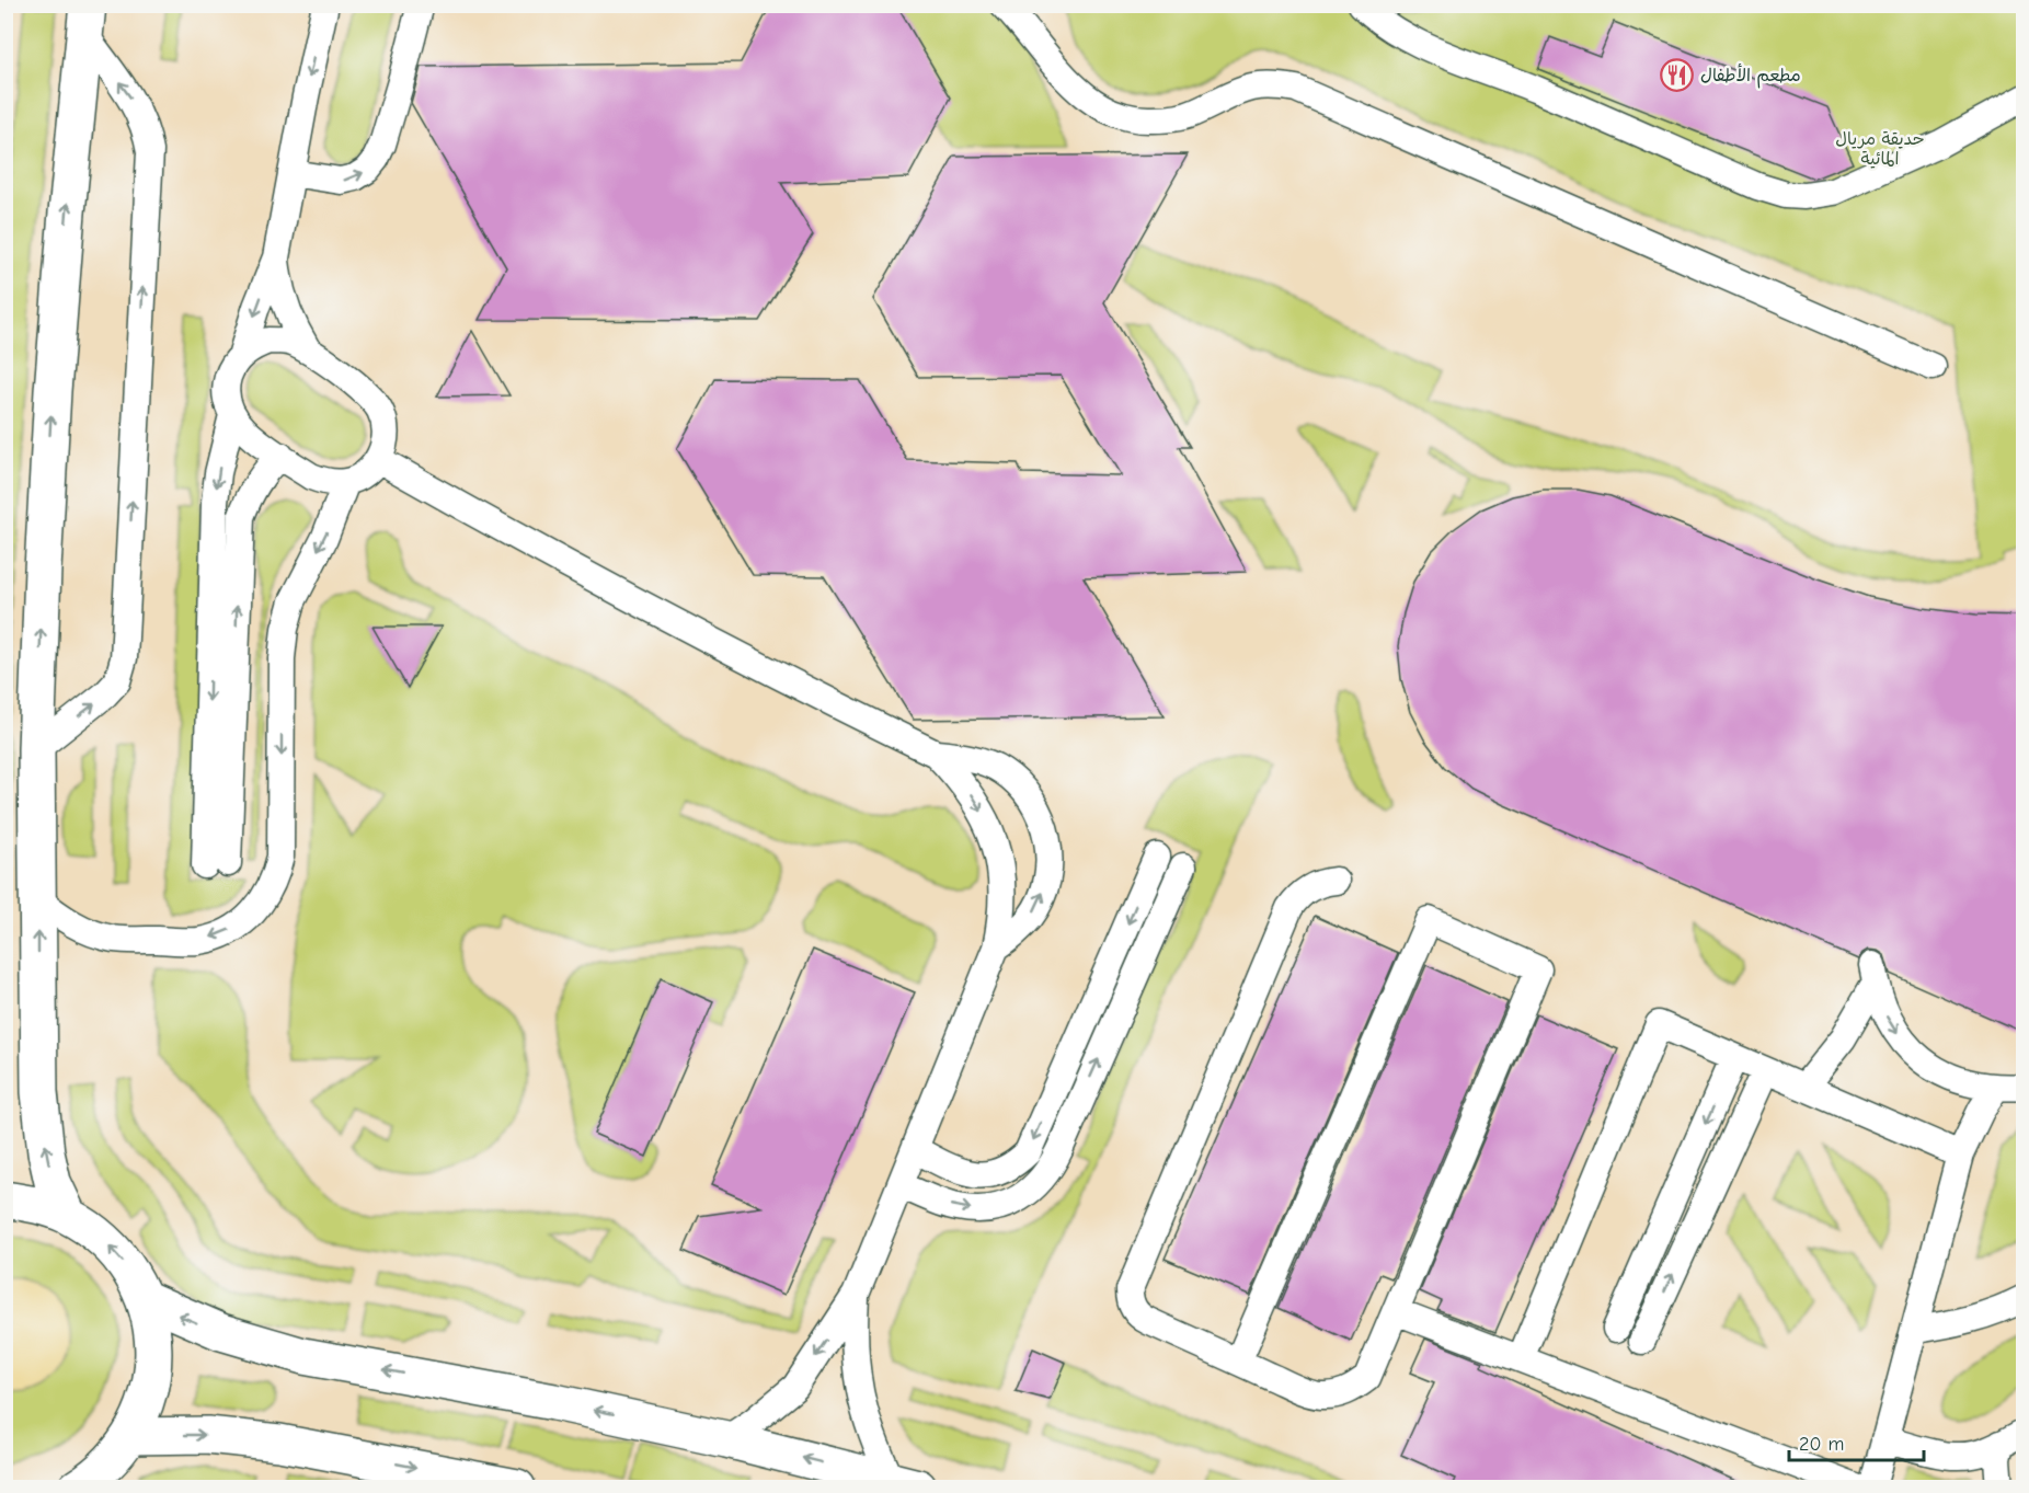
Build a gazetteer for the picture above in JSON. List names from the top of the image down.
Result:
{
  "parks": ["حديقة مريال المائية"],
  "places": {
    "restaurant": ["مطعم الأطفال"]
  },
  "scale_bar": "20 m"
}
